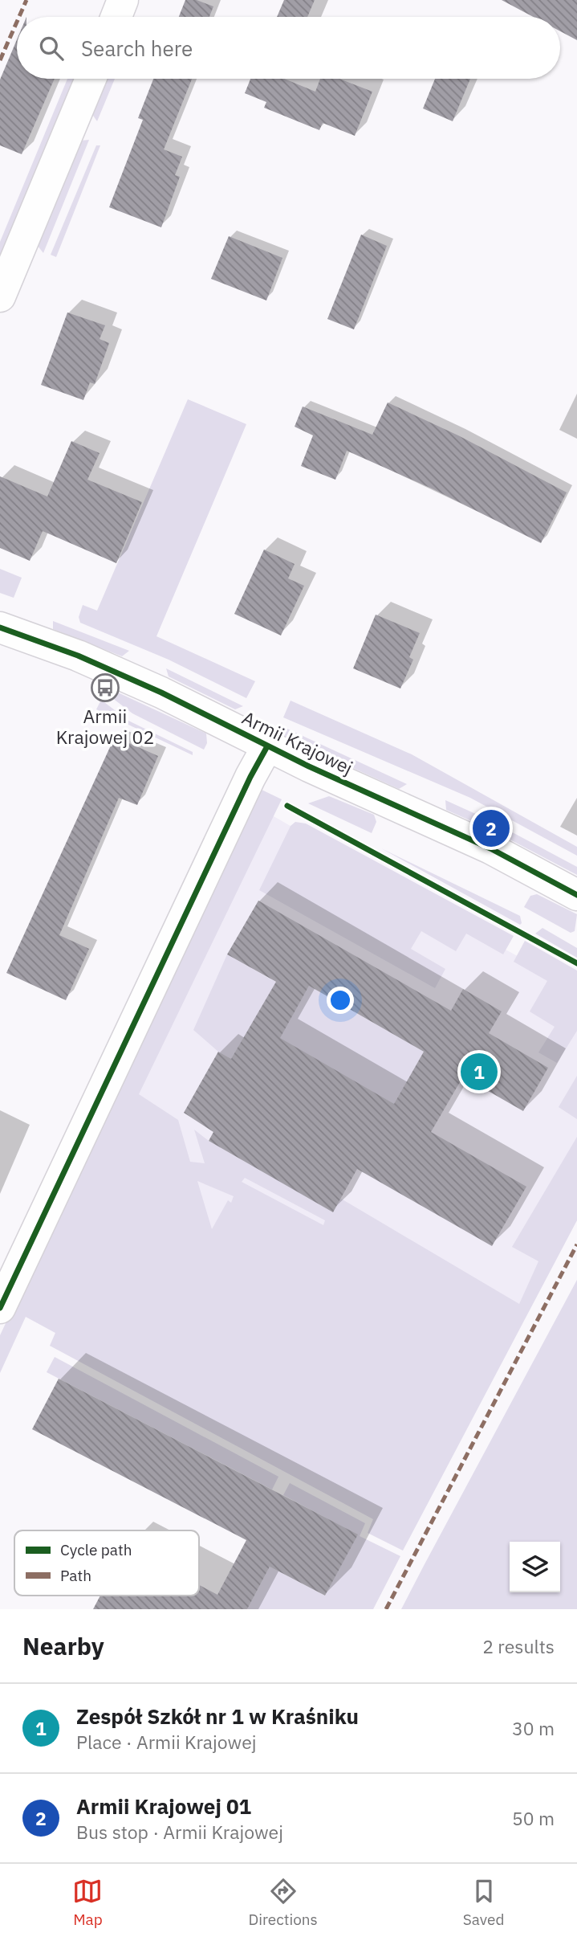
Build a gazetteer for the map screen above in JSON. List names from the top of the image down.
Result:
{
  "streets": {
    "street": ["Armii Krajowej"]
  },
  "places": {
    "bus stop": ["Armii Krajowej 02"]
  },
  "legend": ["Cycle path", "Path"],
  "page": {
    "search": "Search here",
    "pins": ["2", "1"],
    "heading": ["Nearby", "2 results"],
    "list": [
      {
        "mark": "1",
        "name": "Zespół Szkół nr 1 w Kraśniku",
        "note": "Place · Armii Krajowej",
        "value": "30 m"
      },
      {
        "mark": "2",
        "name": "Armii Krajowej 01",
        "note": "Bus stop · Armii Krajowej",
        "value": "50 m"
      }
    ],
    "nav": ["Map", "Directions", "Saved"]
  }
}
